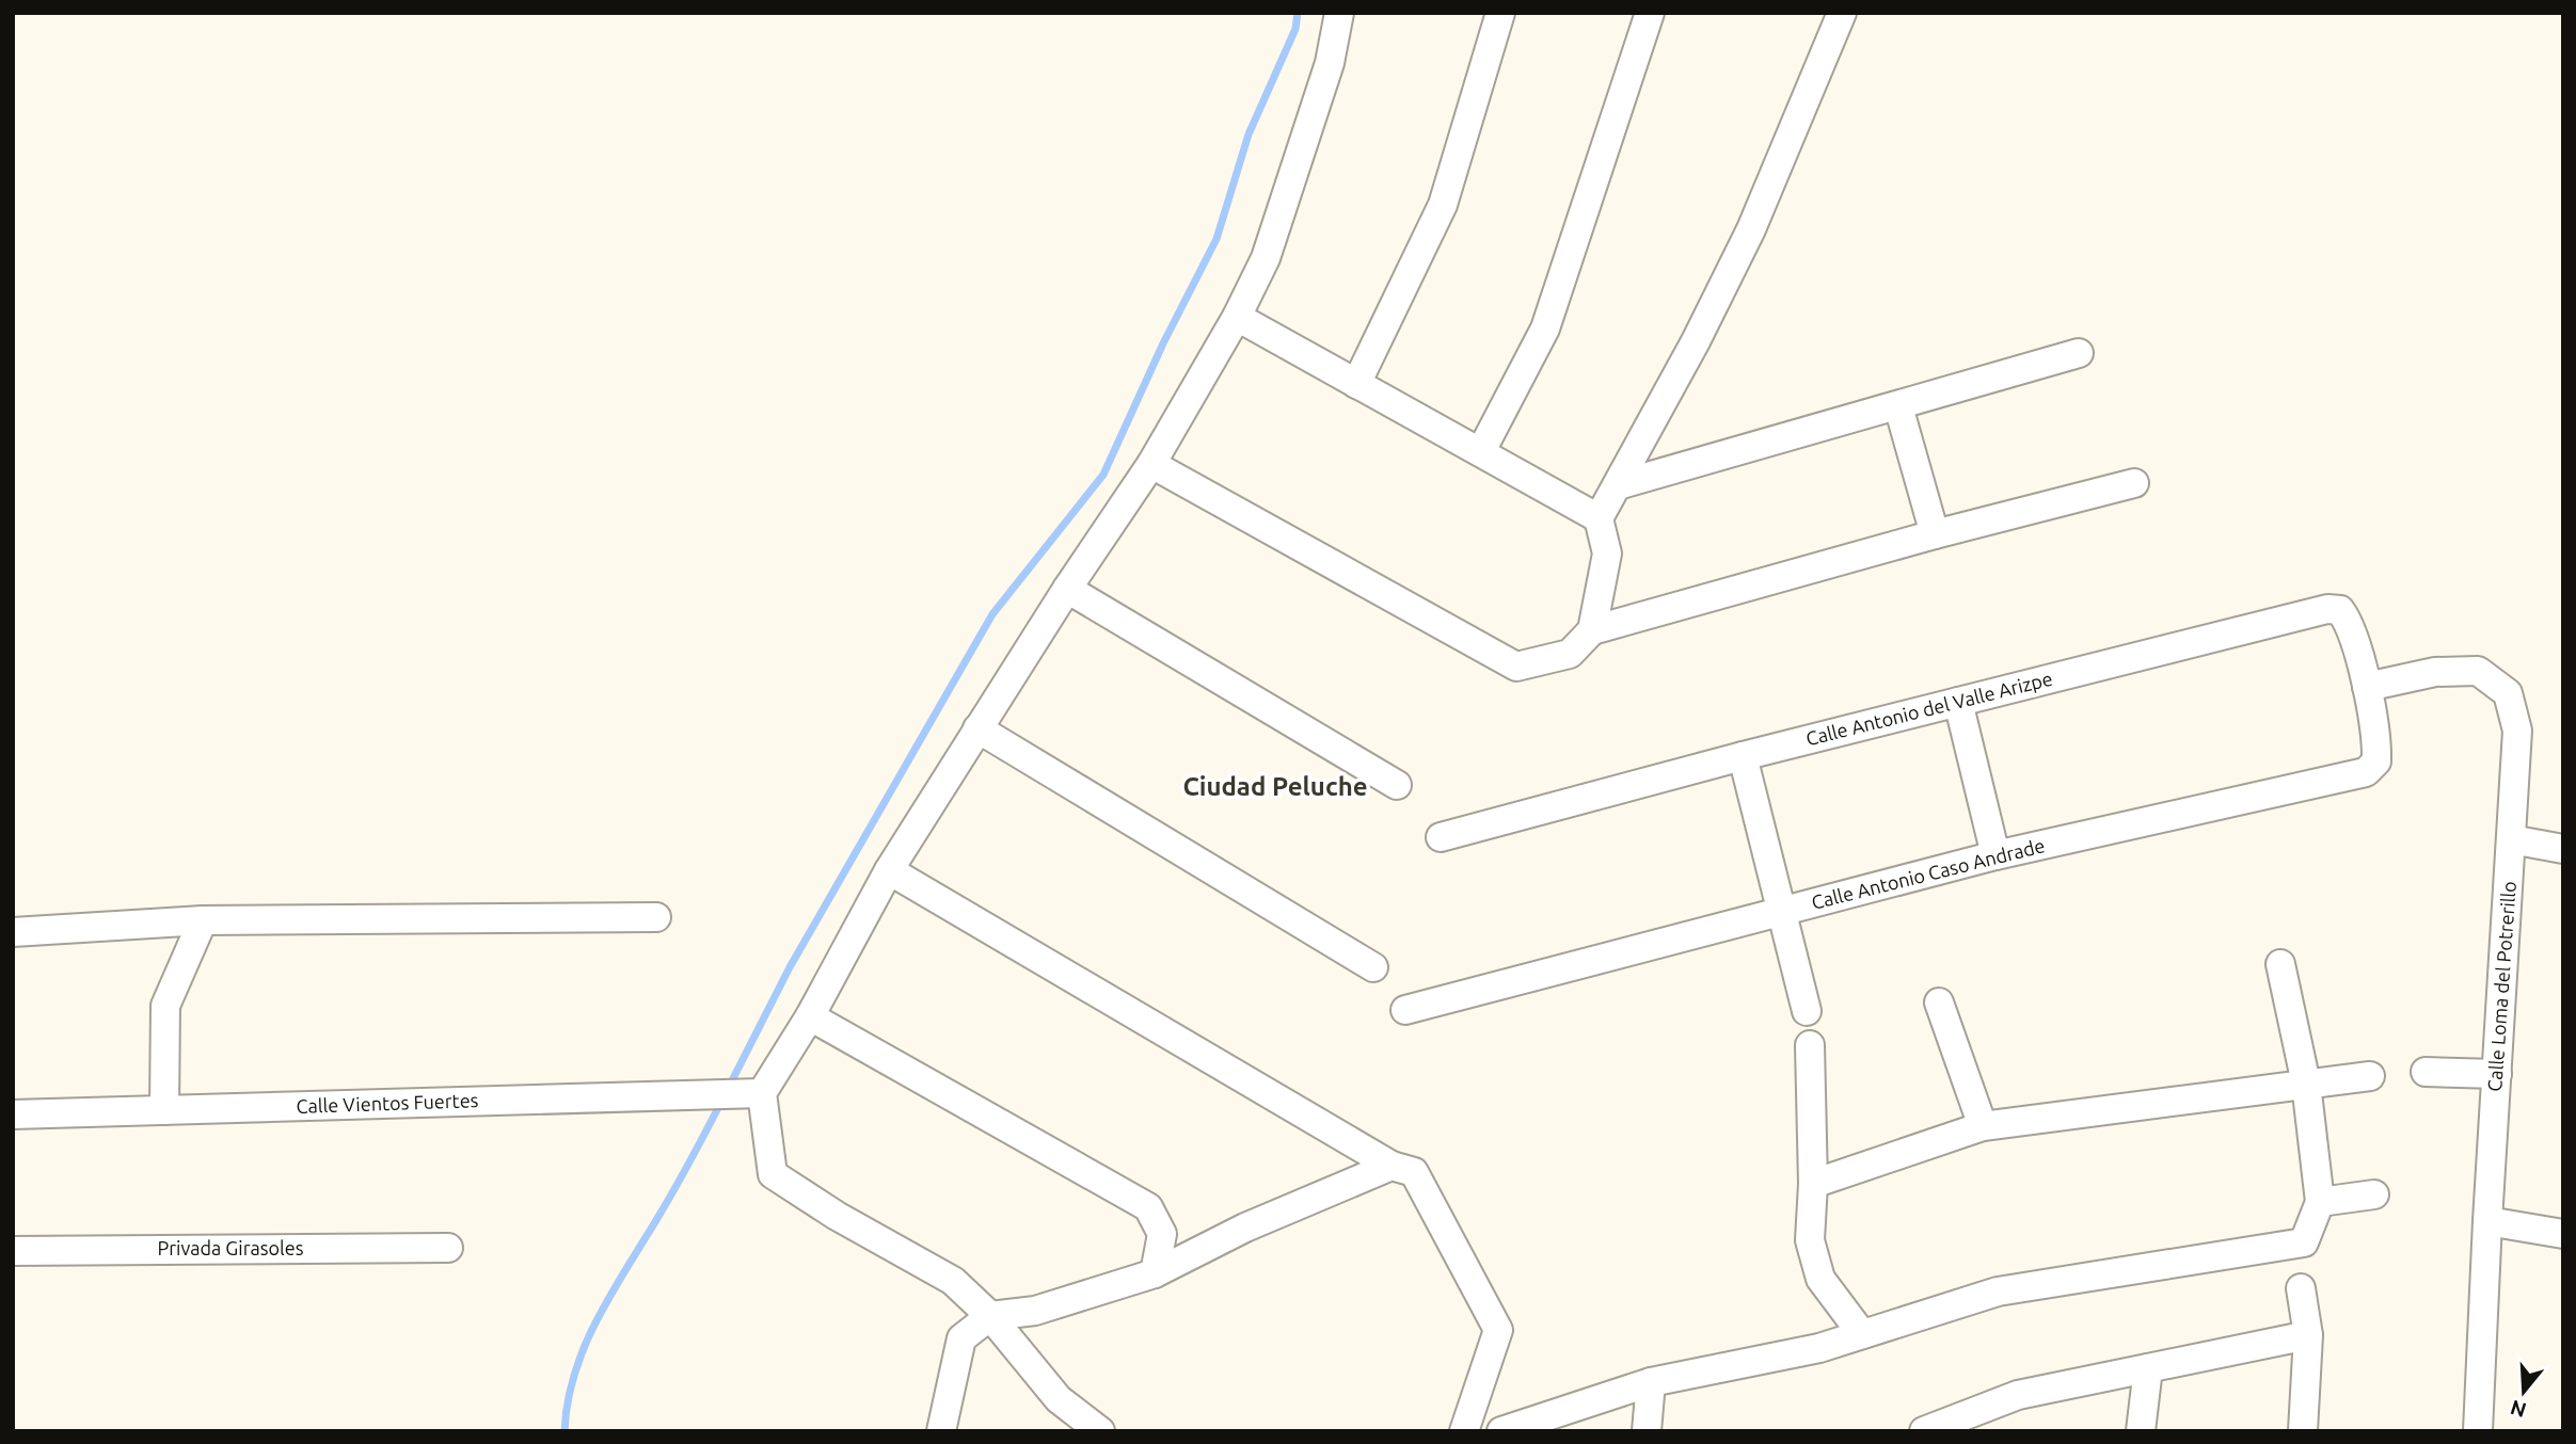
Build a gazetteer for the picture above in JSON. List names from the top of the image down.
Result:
{
  "streets": {
    "street": [
      "Calle Antonio del Valle Arizpe",
      "Calle Antonio Caso Andrade",
      "Calle Loma del Potrerillo",
      "Calle Vientos Fuertes",
      "Privada Girasoles"
    ]
  },
  "crossings": [
    ["Calle Antonio del Valle Arizpe", "Calle Antonio Caso Andrade"],
    ["Calle Antonio del Valle Arizpe", "Calle Loma del Potrerillo"],
    ["Calle Antonio Caso Andrade", "Calle Loma del Potrerillo"]
  ],
  "districts": ["Ciudad Peluche"],
  "north": "bottom"
}
